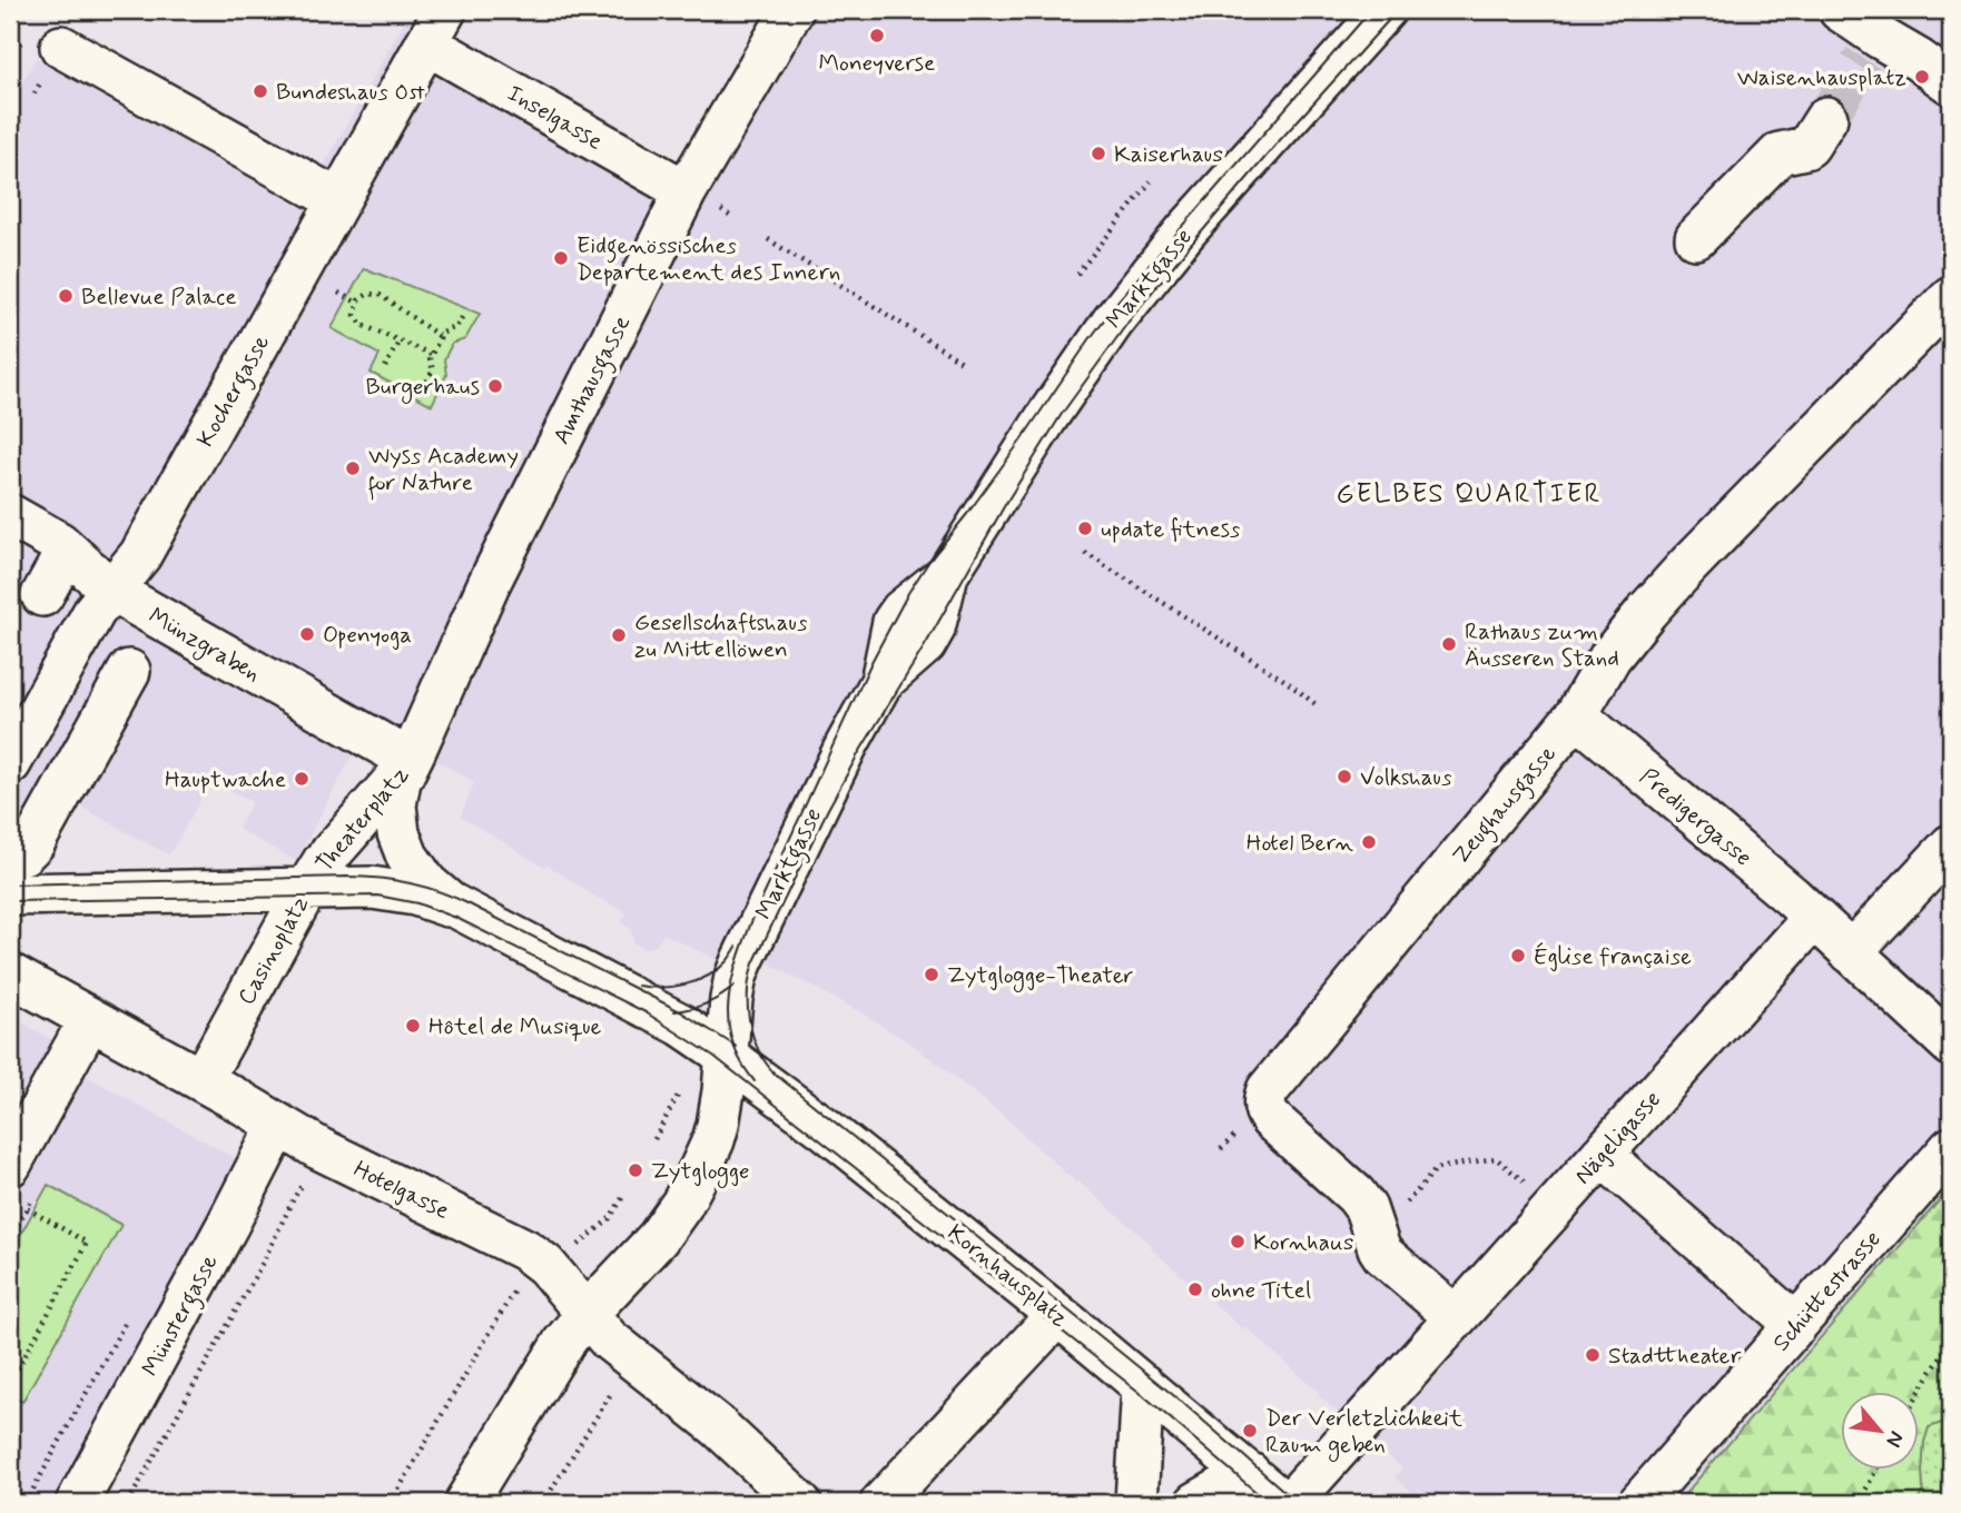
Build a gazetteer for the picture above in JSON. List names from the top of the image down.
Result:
{
  "streets": {
    "street": [
      "Inselgasse",
      "Marktgasse",
      "Amthausgasse",
      "Kochergasse",
      "Münzgraben",
      "Zeughausgasse",
      "Predigergasse",
      "Theaterplatz",
      "Casinoplatz",
      "Nägeligasse",
      "Hotelgasse",
      "Kornhausplatz",
      "Schüttestrasse",
      "Münstergasse"
    ]
  },
  "crossings": [
    ["Inselgasse", "Amthausgasse"],
    ["Inselgasse", "Kochergasse"],
    ["Marktgasse", "Theaterplatz"],
    ["Marktgasse", "Hotelgasse"],
    ["Marktgasse", "Kornhausplatz"],
    ["Amthausgasse", "Münzgraben"],
    ["Amthausgasse", "Theaterplatz"],
    ["Kochergasse", "Münzgraben"],
    ["Münzgraben", "Theaterplatz"],
    ["Zeughausgasse", "Predigergasse"],
    ["Zeughausgasse", "Nägeligasse"],
    ["Predigergasse", "Nägeligasse"],
    ["Theaterplatz", "Casinoplatz"],
    ["Theaterplatz", "Kornhausplatz"],
    ["Casinoplatz", "Hotelgasse"],
    ["Hotelgasse", "Münstergasse"]
  ],
  "districts": ["GELBES QUARTIER"],
  "places": [
    "Moneyverse",
    "Waisenhausplatz",
    "Bundeshaus Ost",
    "Kaiserhaus",
    "Eidgenössisches Departement des Innern",
    "Bellevue Palace",
    "Burgerhaus",
    "Wyss Academy for Nature",
    "update fitness",
    "Openyoga",
    "Gesellschaftshaus zu Mittellöwen",
    "Rathaus zum Äusseren Stand",
    "Volkshaus",
    "Hauptwache",
    "Hotel Bern",
    "Église française",
    "Zytglogge-Theater",
    "Hôtel de Musique",
    "Zytglogge",
    "Kornhaus",
    "ohne Titel",
    "Stadttheater",
    "Der Verletzlichkeit Raum geben"
  ],
  "north": "bottom right"
}
